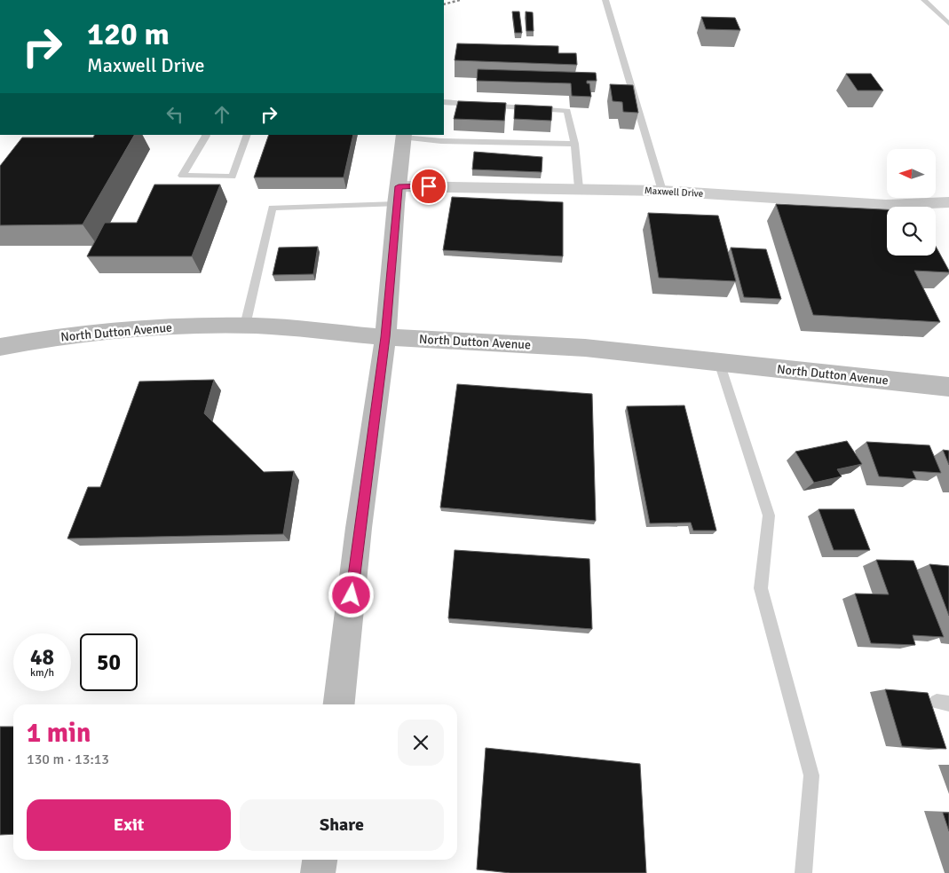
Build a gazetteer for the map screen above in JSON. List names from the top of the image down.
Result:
{
  "streets": {
    "main road": ["North Dutton Avenue"],
    "street": ["Maxwell Drive"]
  },
  "north": "left",
  "page": {
    "turn": ["120 m", "Maxwell Drive"],
    "speed": "48 km/h",
    "limit": "50",
    "heading": ["1 min", "130 m · 13:13"],
    "buttons": ["Exit", "Share"]
  }
}
